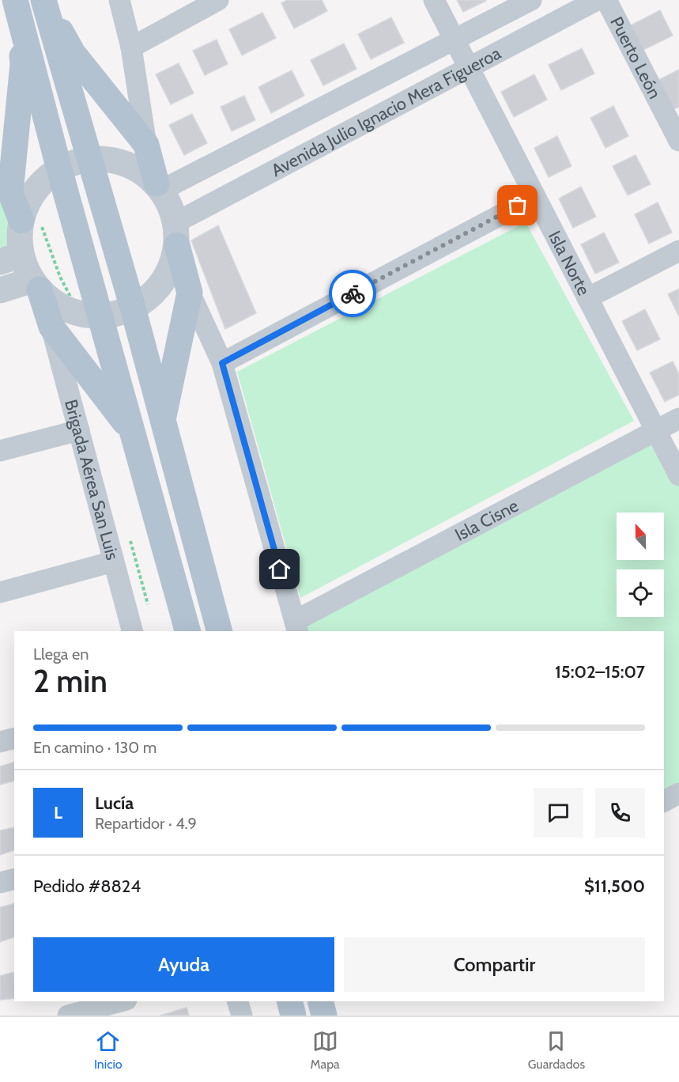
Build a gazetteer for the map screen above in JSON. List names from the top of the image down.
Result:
{
  "streets": {
    "street": [
      "Puerto León",
      "Avenida Julio Ignacio Mera Figueroa",
      "Isla Norte",
      "Brigada Aérea San Luis",
      "Isla Cisne"
    ]
  },
  "crossings": [
    ["Avenida Julio Ignacio Mera Figueroa", "Isla Norte"],
    ["Isla Norte", "Isla Cisne"]
  ],
  "north": "top",
  "page": {
    "heading": ["2 min", "Llega en", "15:02–15:07"],
    "panel": [
      "Lucía",
      "Repartidor · 4.9",
      "Pedido #8824",
      "$11,500"
    ],
    "bar": "En camino · 130 m",
    "round": "L",
    "buttons": ["Ayuda", "Compartir"],
    "tabs": ["Inicio", "Mapa", "Guardados"]
  }
}
